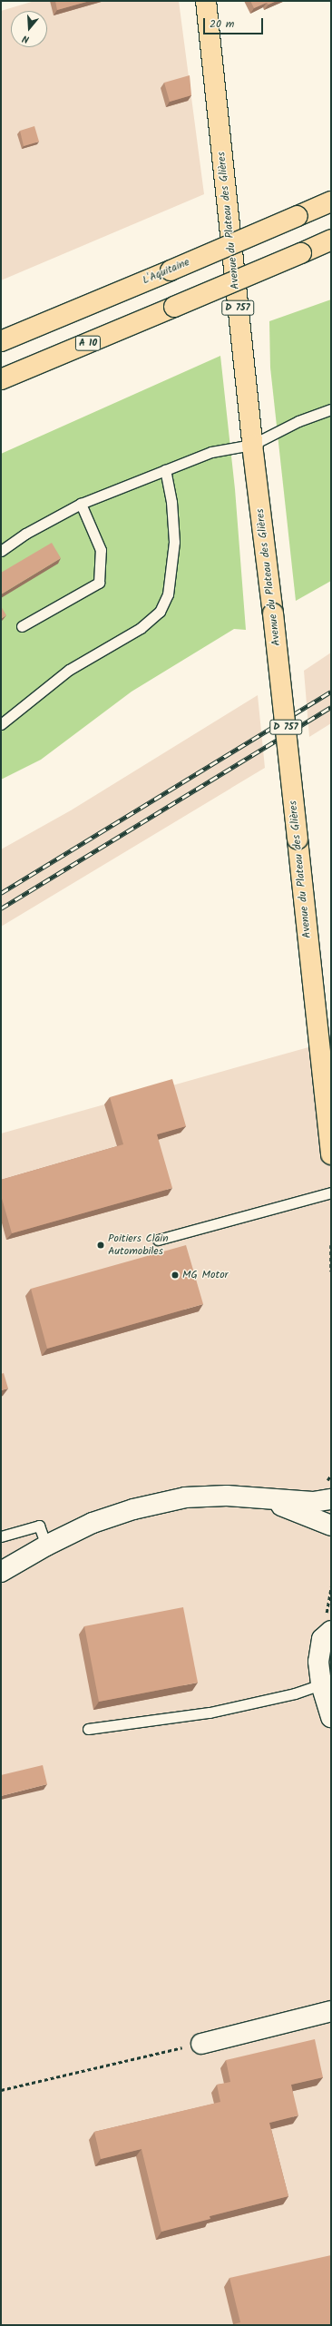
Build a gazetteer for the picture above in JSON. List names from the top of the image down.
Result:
{
  "streets": {
    "main road": [
      "Avenue du Plateau des Glières",
      "L'Aquitaine",
      "D 757",
      "A 10"
    ]
  },
  "places": ["Poitiers Clain Automobiles", "MG Motor"],
  "scale_bar": "20 m",
  "north": "bottom"
}
